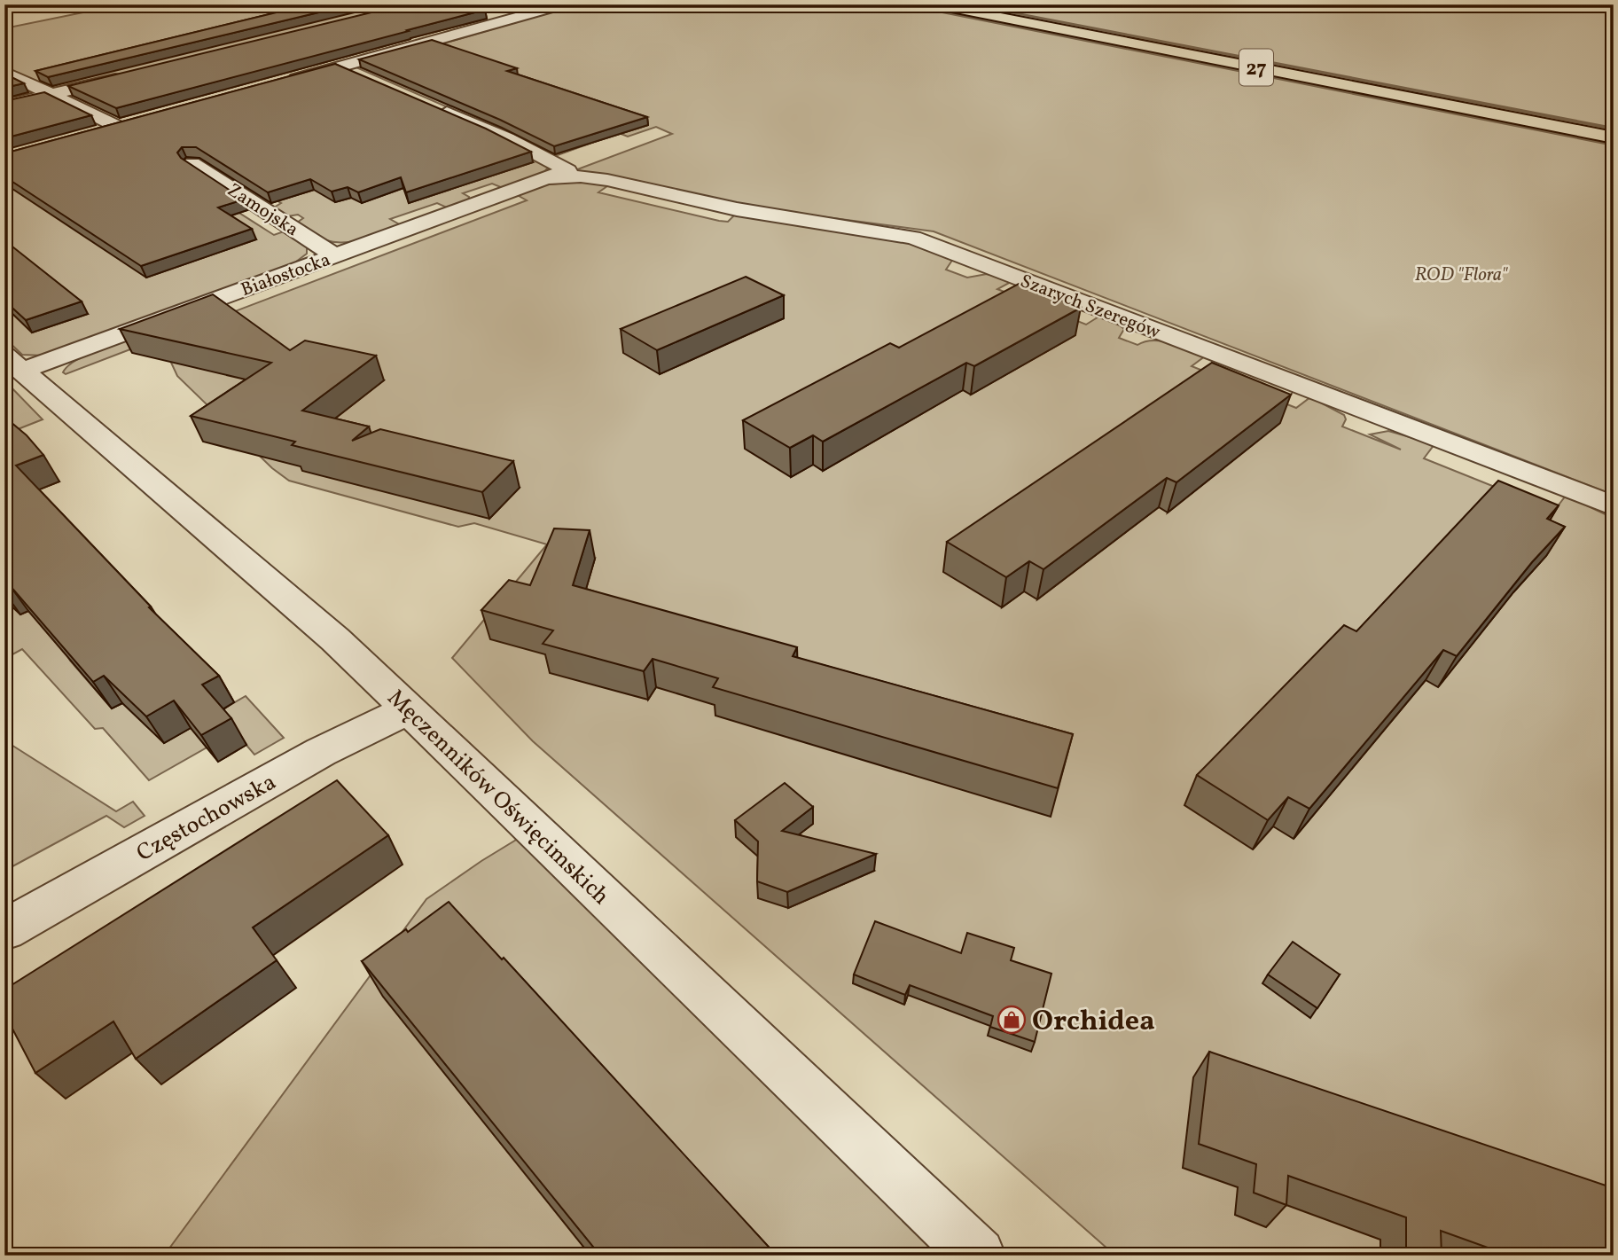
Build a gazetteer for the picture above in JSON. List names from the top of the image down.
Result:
{
  "streets": {
    "main road": ["27"],
    "street": [
      "Zamojska",
      "Białostocka",
      "Szarych Szeregów",
      "Męczenników Oświęcimskich",
      "Częstochowska"
    ]
  },
  "crossings": [
    ["Zamojska", "Białostocka"],
    ["Białostocka", "Szarych Szeregów"],
    ["Białostocka", "Męczenników Oświęcimskich"],
    ["Męczenników Oświęcimskich", "Częstochowska"]
  ],
  "parks": ["ROD \"Flora\""],
  "places": {
    "shop": ["Orchidea"]
  }
}
